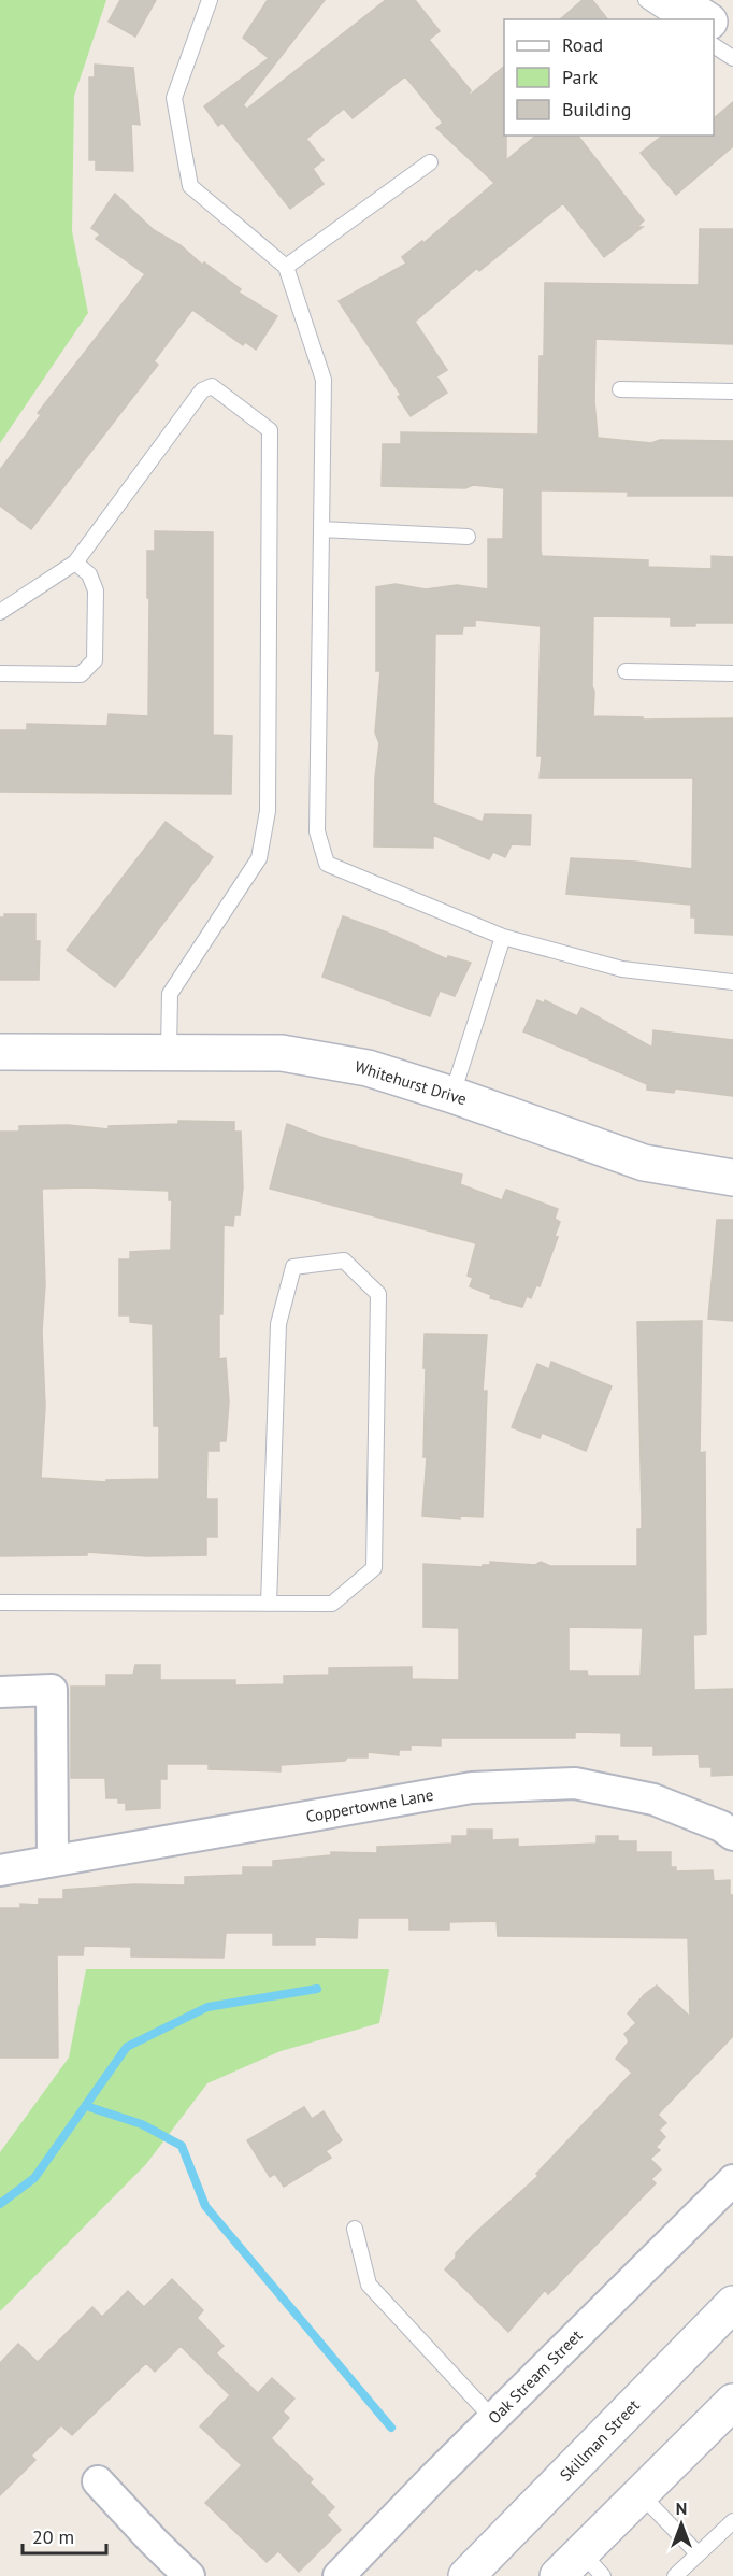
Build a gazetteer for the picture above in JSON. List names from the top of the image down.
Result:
{
  "streets": {
    "street": [
      "Whitehurst Drive",
      "Coppertowne Lane",
      "Oak Stream Street",
      "Skillman Street"
    ]
  },
  "legend": ["Road", "Park", "Building"],
  "scale_bar": "20 m",
  "north": "top"
}
